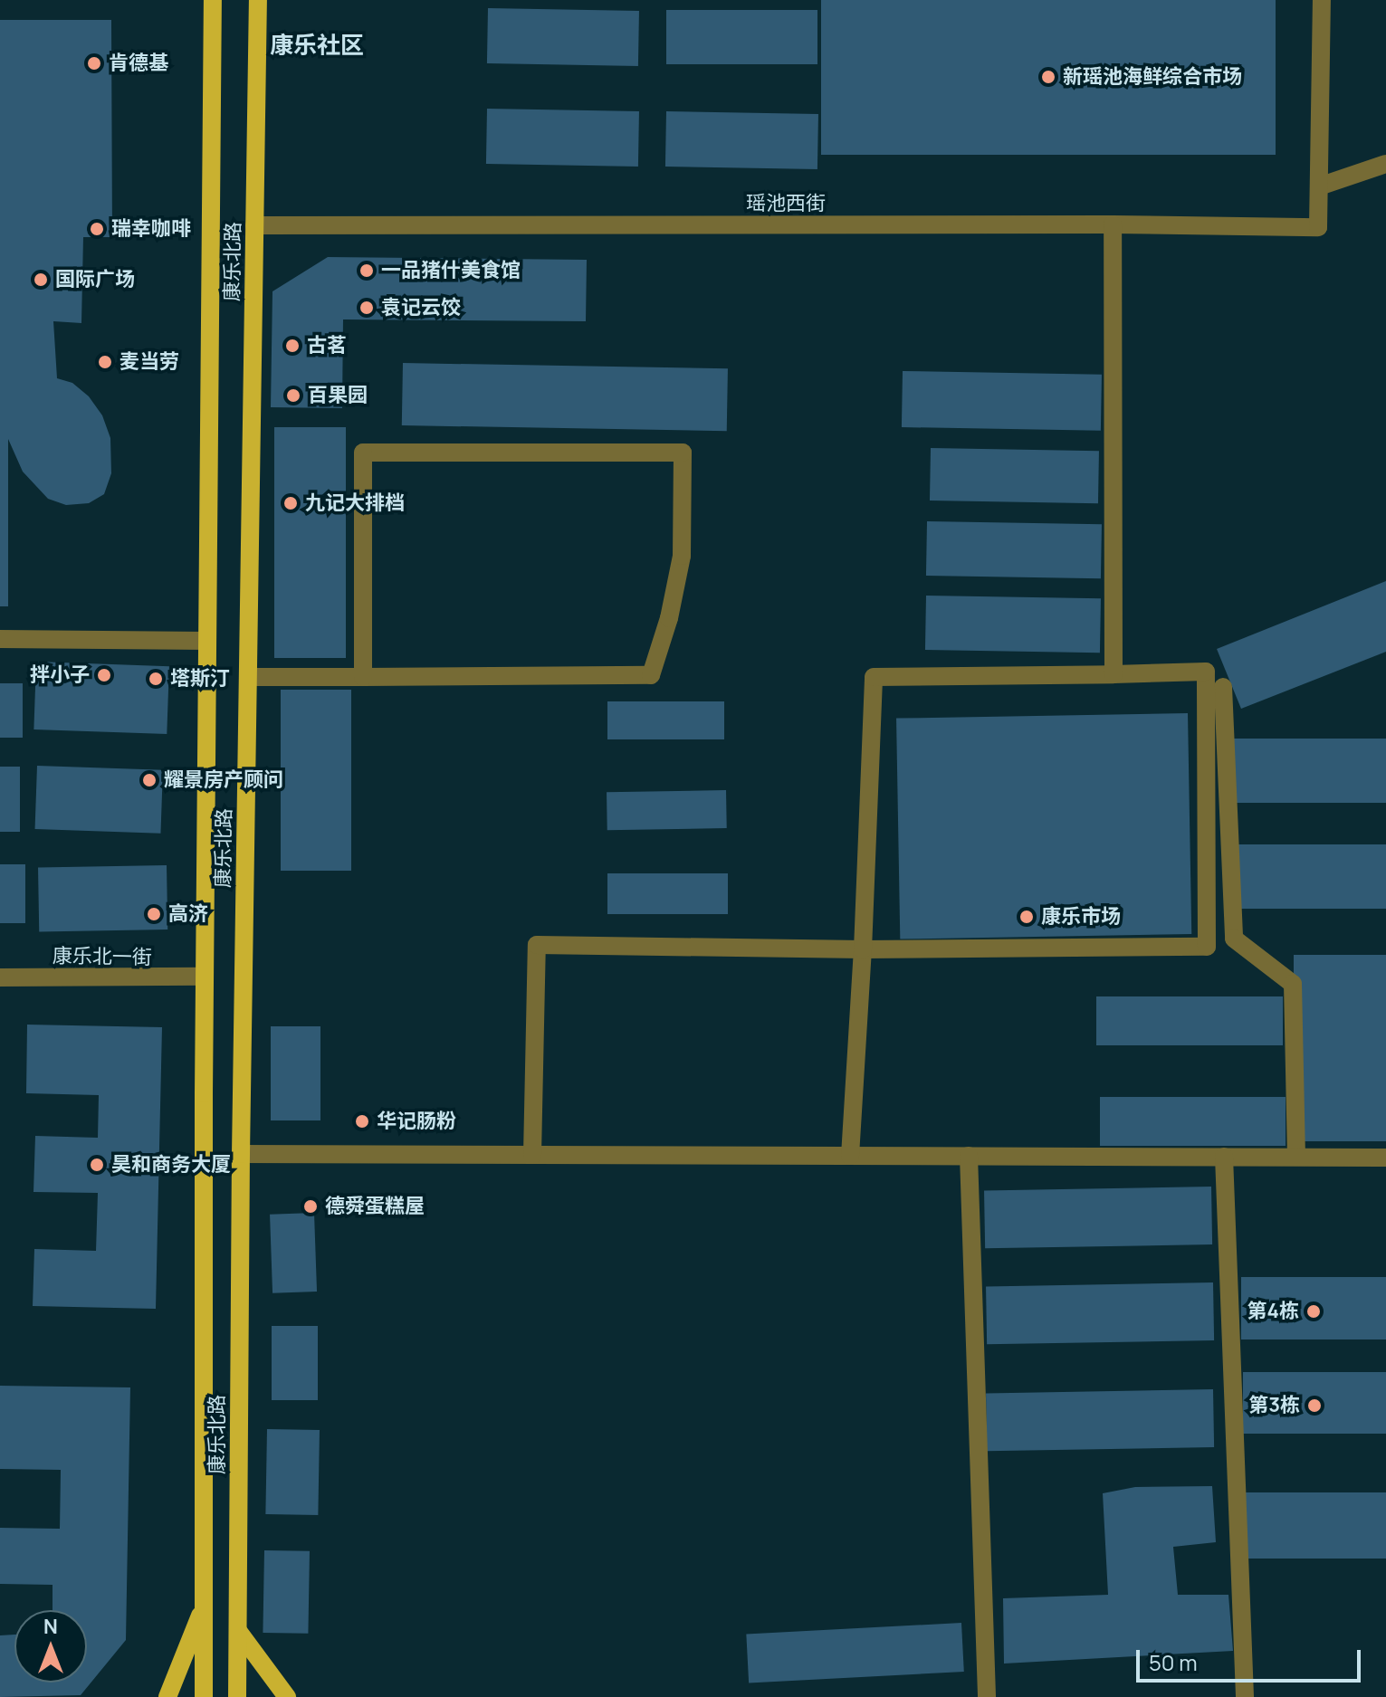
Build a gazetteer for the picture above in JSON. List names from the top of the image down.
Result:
{
  "streets": {
    "main road": ["康乐北路"],
    "street": ["瑶池西街", "康乐北一街"]
  },
  "crossings": [
    ["瑶池西街", "康乐北路"],
    ["康乐北路", "康乐北一街"]
  ],
  "districts": ["康乐社区"],
  "places": [
    "肯德基",
    "新瑶池海鲜综合市场",
    "瑞幸咖啡",
    "一品猪什美食馆",
    "国际广场",
    "袁记云饺",
    "古茗",
    "麦当劳",
    "百果园",
    "九记大排档",
    "拌小子",
    "塔斯汀",
    "耀景房产顾问",
    "高济",
    "康乐市场",
    "华记肠粉",
    "昊和商务大厦",
    "德舜蛋糕屋",
    "第4栋",
    "第3栋"
  ],
  "scale_bar": "50 m",
  "north": "top"
}
